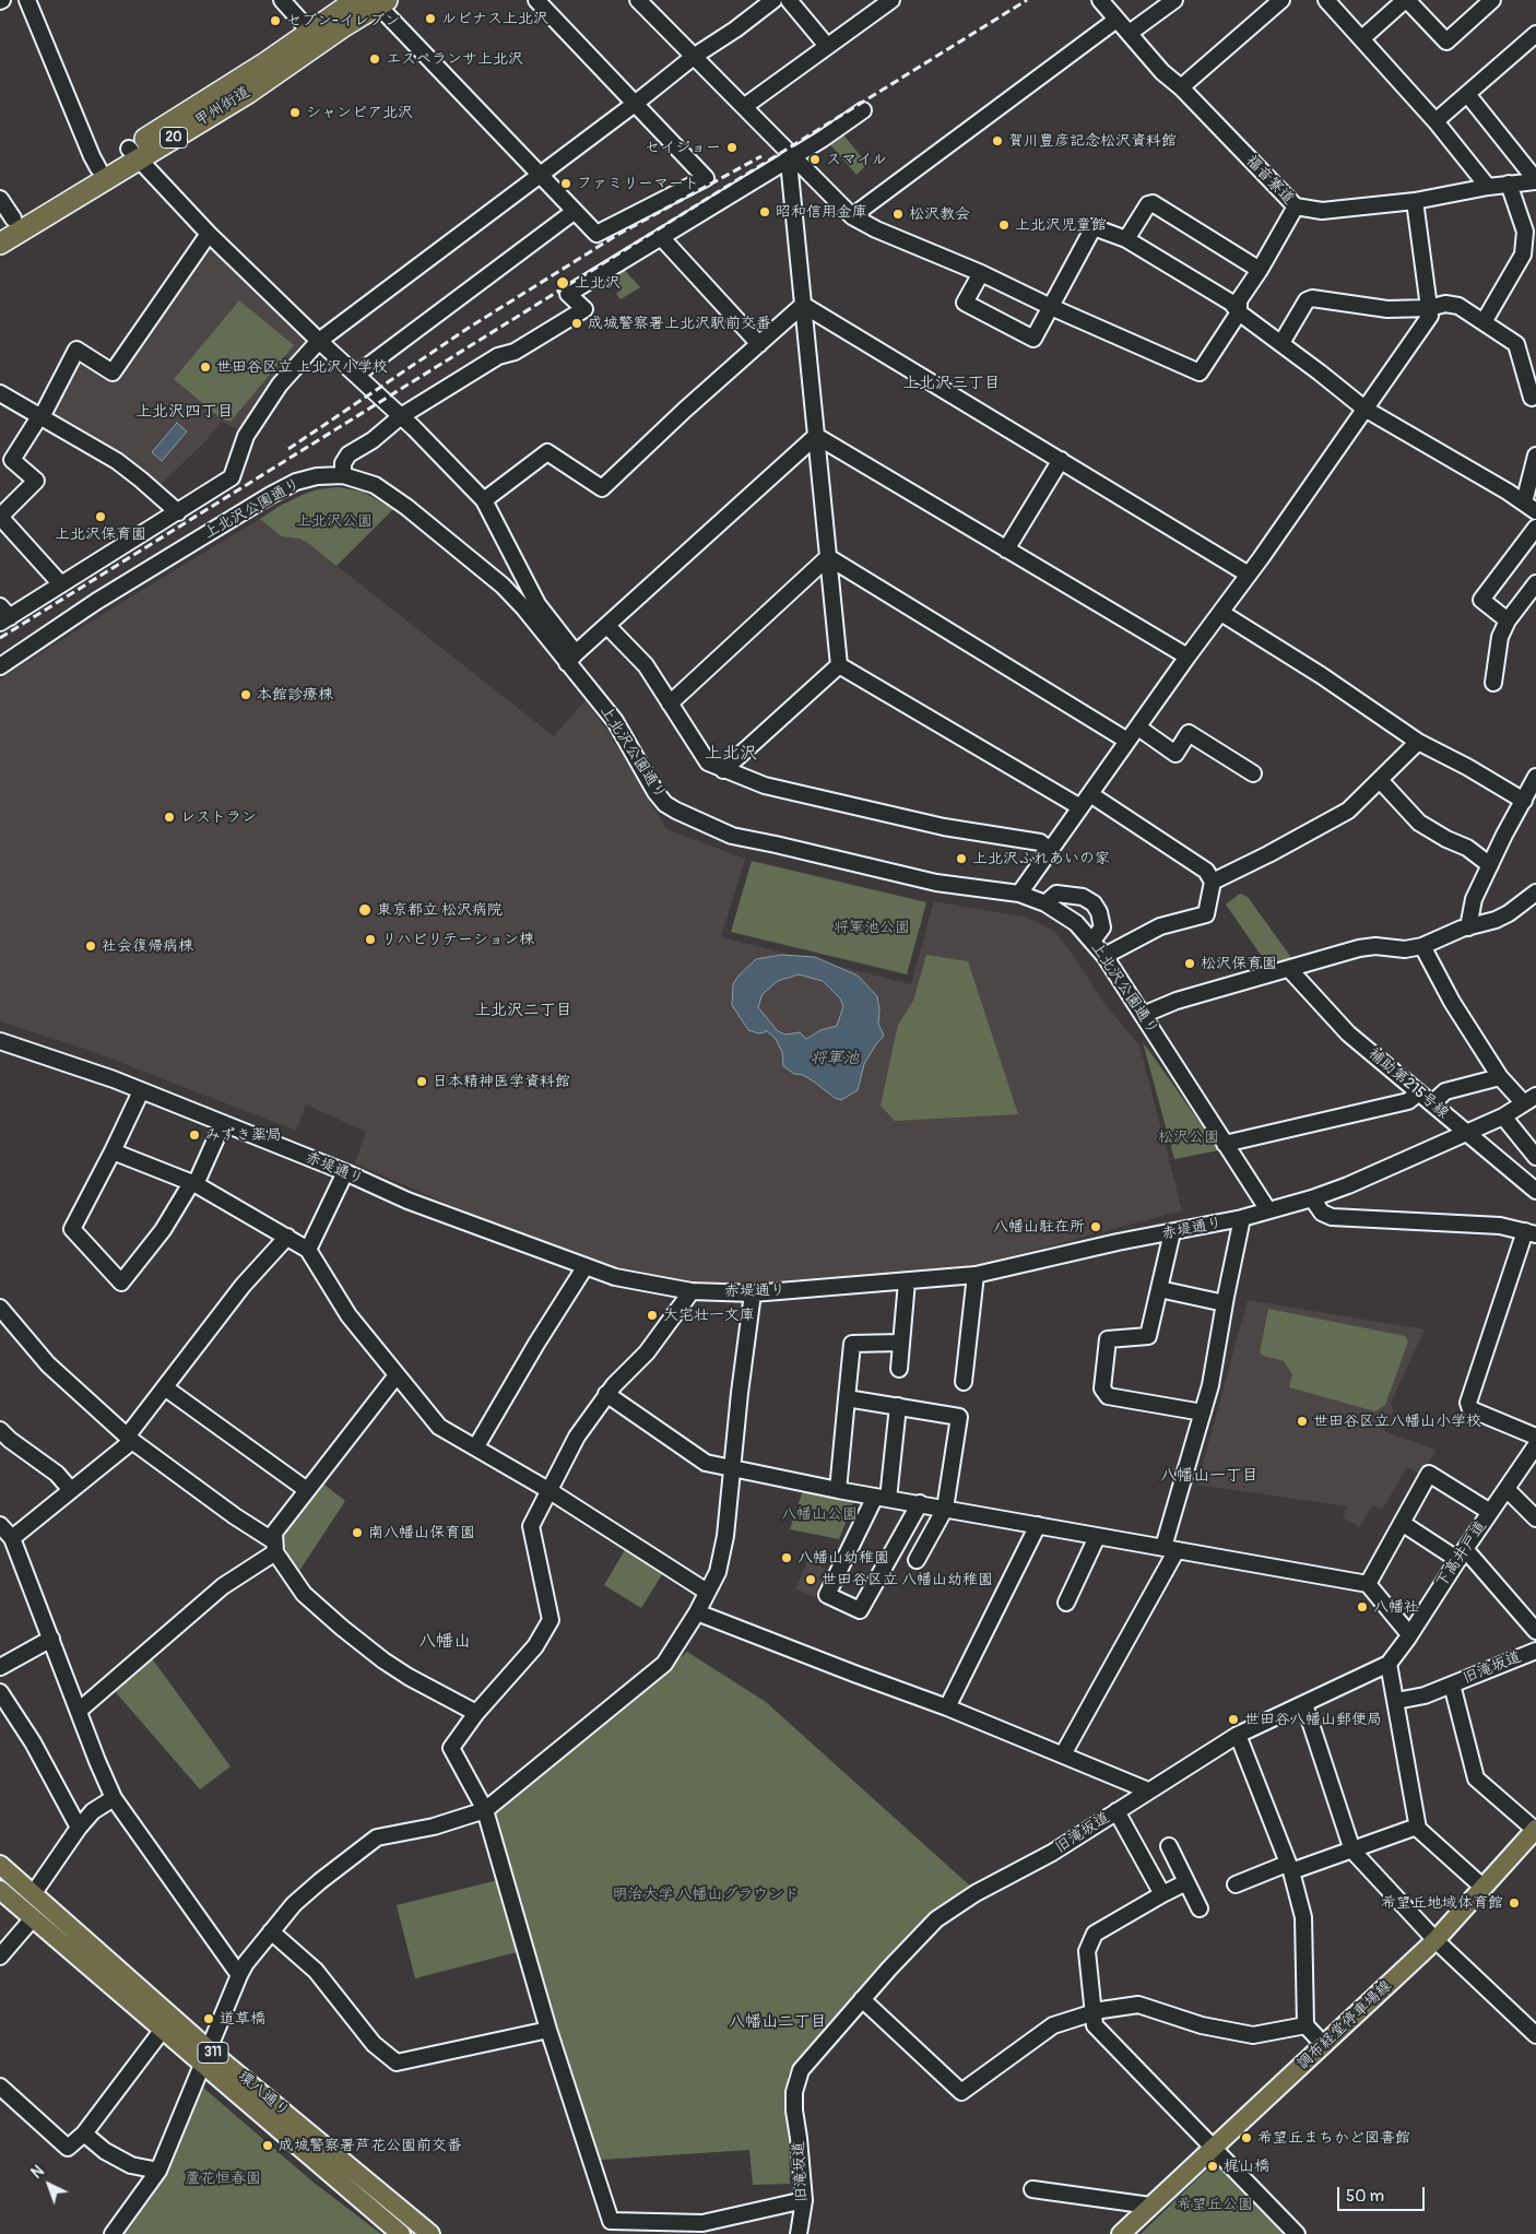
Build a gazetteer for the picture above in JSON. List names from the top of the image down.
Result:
{
  "streets": {
    "highway": ["甲州街道", "20"],
    "main road": ["調布経堂停車場線", "311", "環八通り"],
    "street": [
      "福音寮道",
      "上北沢公園通り",
      "補助第215号線",
      "赤堤通り",
      "下高井戸道",
      "旧滝坂道"
    ]
  },
  "crossings": [
    ["上北沢公園通り", "赤堤通り"],
    ["補助第215号線", "赤堤通り"],
    ["下高井戸道", "旧滝坂道"]
  ],
  "districts": [
    "上北沢三丁目",
    "上北沢四丁目",
    "上北沢",
    "上北沢二丁目",
    "八幡山一丁目",
    "八幡山",
    "八幡山二丁目"
  ],
  "water": ["将軍池"],
  "parks": [
    "上北沢公園",
    "将軍池公園",
    "松沢公園",
    "八幡山公園",
    "明治大学 八幡山グラウンド",
    "蘆花恒春園",
    "希望丘公園"
  ],
  "places": [
    "ルピナス上北沢",
    "セブン-イレブン",
    "エスペランサ上北沢",
    "シャンピア北沢",
    "賀川豊彦記念松沢資料館",
    "セイジョー",
    "スマイル",
    "ファミリーマート",
    "昭和信用金庫",
    "松沢教会",
    "上北沢児童館",
    "上北沢",
    "成城警察署上北沢駅前交番",
    "世田谷区立 上北沢小学校",
    "上北沢保育園",
    "本館診療棟",
    "レストラン",
    "上北沢ふれあいの家",
    "東京都立 松沢病院",
    "リハビリテーション棟",
    "社会復帰病棟",
    "松沢保育園",
    "日本精神医学資料館",
    "みずき薬局",
    "八幡山駐在所",
    "大宅壮一文庫",
    "世田谷区立八幡山小学校",
    "南八幡山保育園",
    "八幡山幼稚園",
    "世田谷区立 八幡山幼稚園",
    "八幡社",
    "世田谷八幡山郵便局",
    "希望丘地域体育館",
    "道草橋",
    "希望丘まちかど図書館",
    "成城警察署芦花公園前交番",
    "梶山橋"
  ],
  "scale_bar": "50 m",
  "north": "top left"
}
